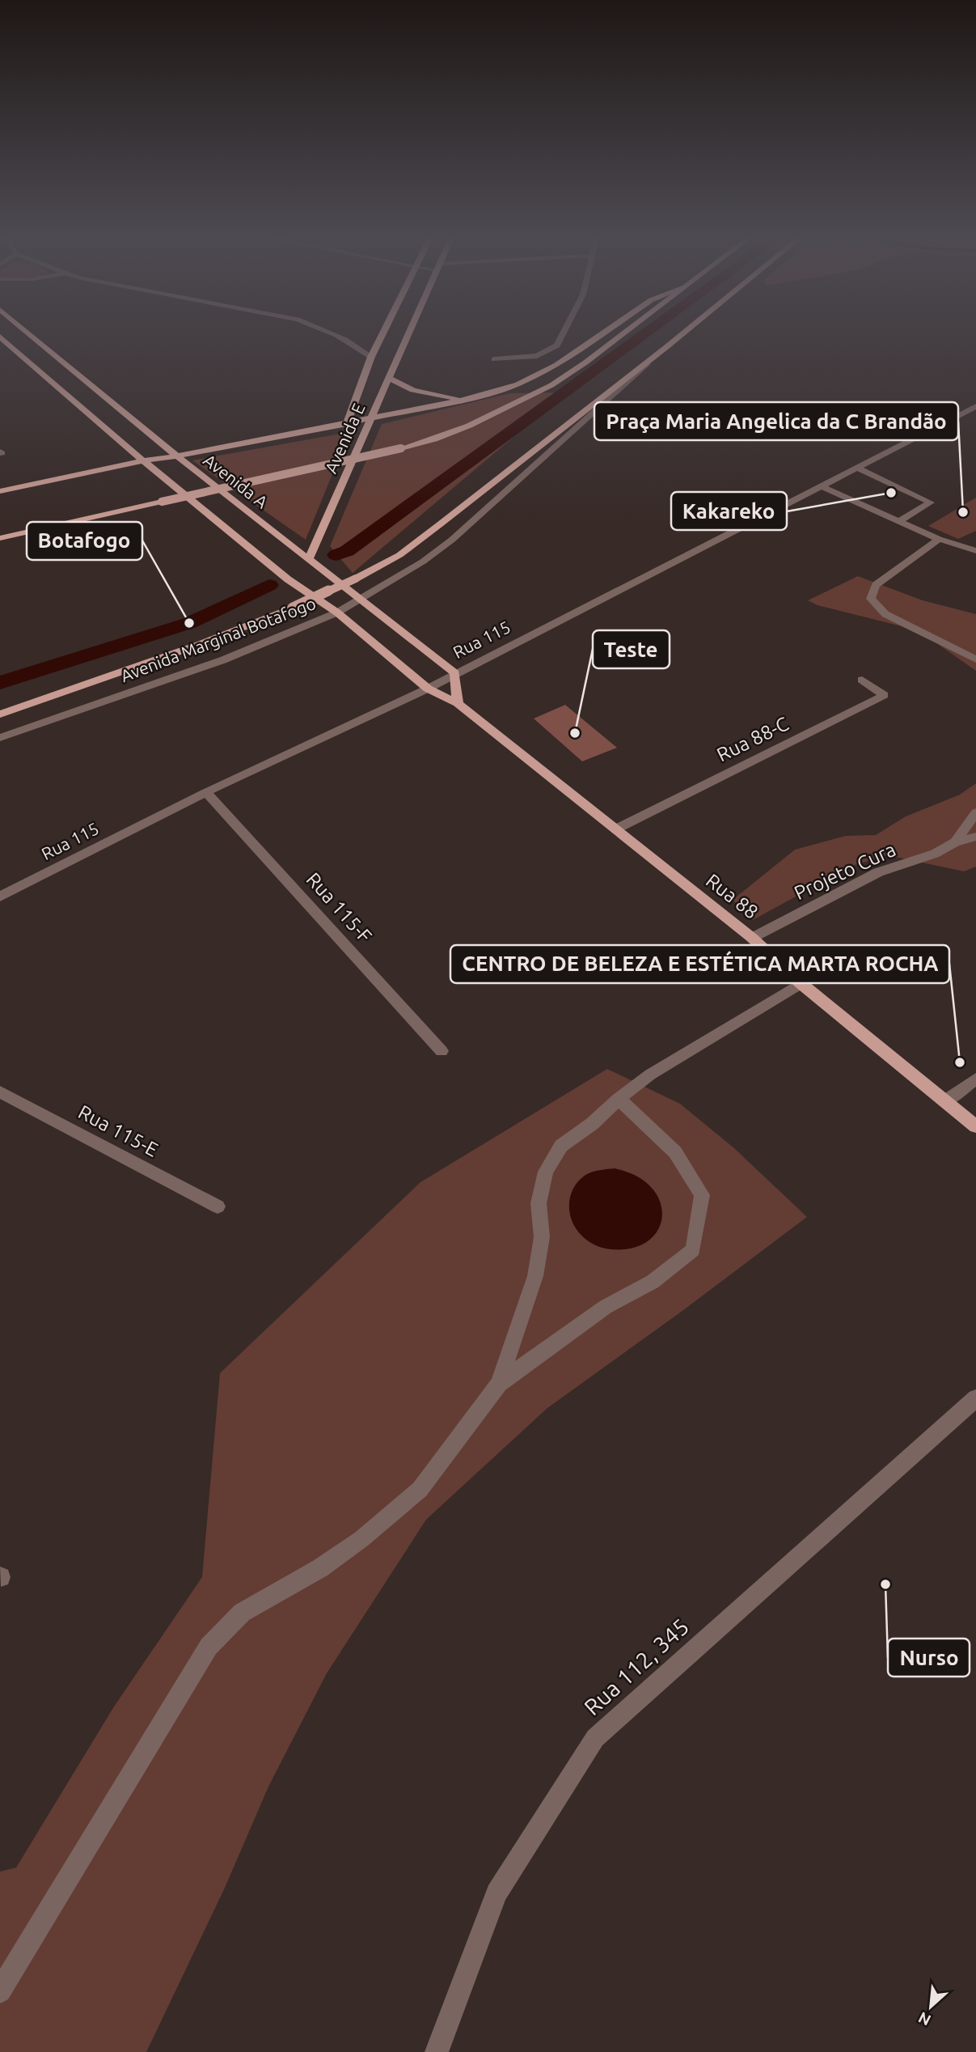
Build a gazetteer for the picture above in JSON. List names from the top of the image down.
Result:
{
  "streets": {
    "main road": [
      "Avenida E",
      "Avenida A",
      "Avenida Marginal Botafogo",
      "Rua 88"
    ],
    "street": [
      "Rua 115",
      "Rua 88-C",
      "Projeto Cura",
      "Rua 115-F",
      "Rua 115-E",
      "Rua 112, 345"
    ]
  },
  "crossings": [
    ["Avenida E", "Avenida A"],
    ["Avenida A", "Avenida Marginal Botafogo"],
    ["Avenida A", "Rua 115"],
    ["Rua 115", "Rua 88"],
    ["Rua 115", "Rua 115-F"],
    ["Rua 88-C", "Rua 88"],
    ["Projeto Cura", "Rua 88"]
  ],
  "places": [
    "Kakareko",
    "Praça Maria Angelica da C Brandão",
    "Botafogo",
    "Teste",
    "CENTRO DE BELEZA E ESTÉTICA MARTA ROCHA",
    "Nurso"
  ],
  "north": "bottom left"
}
